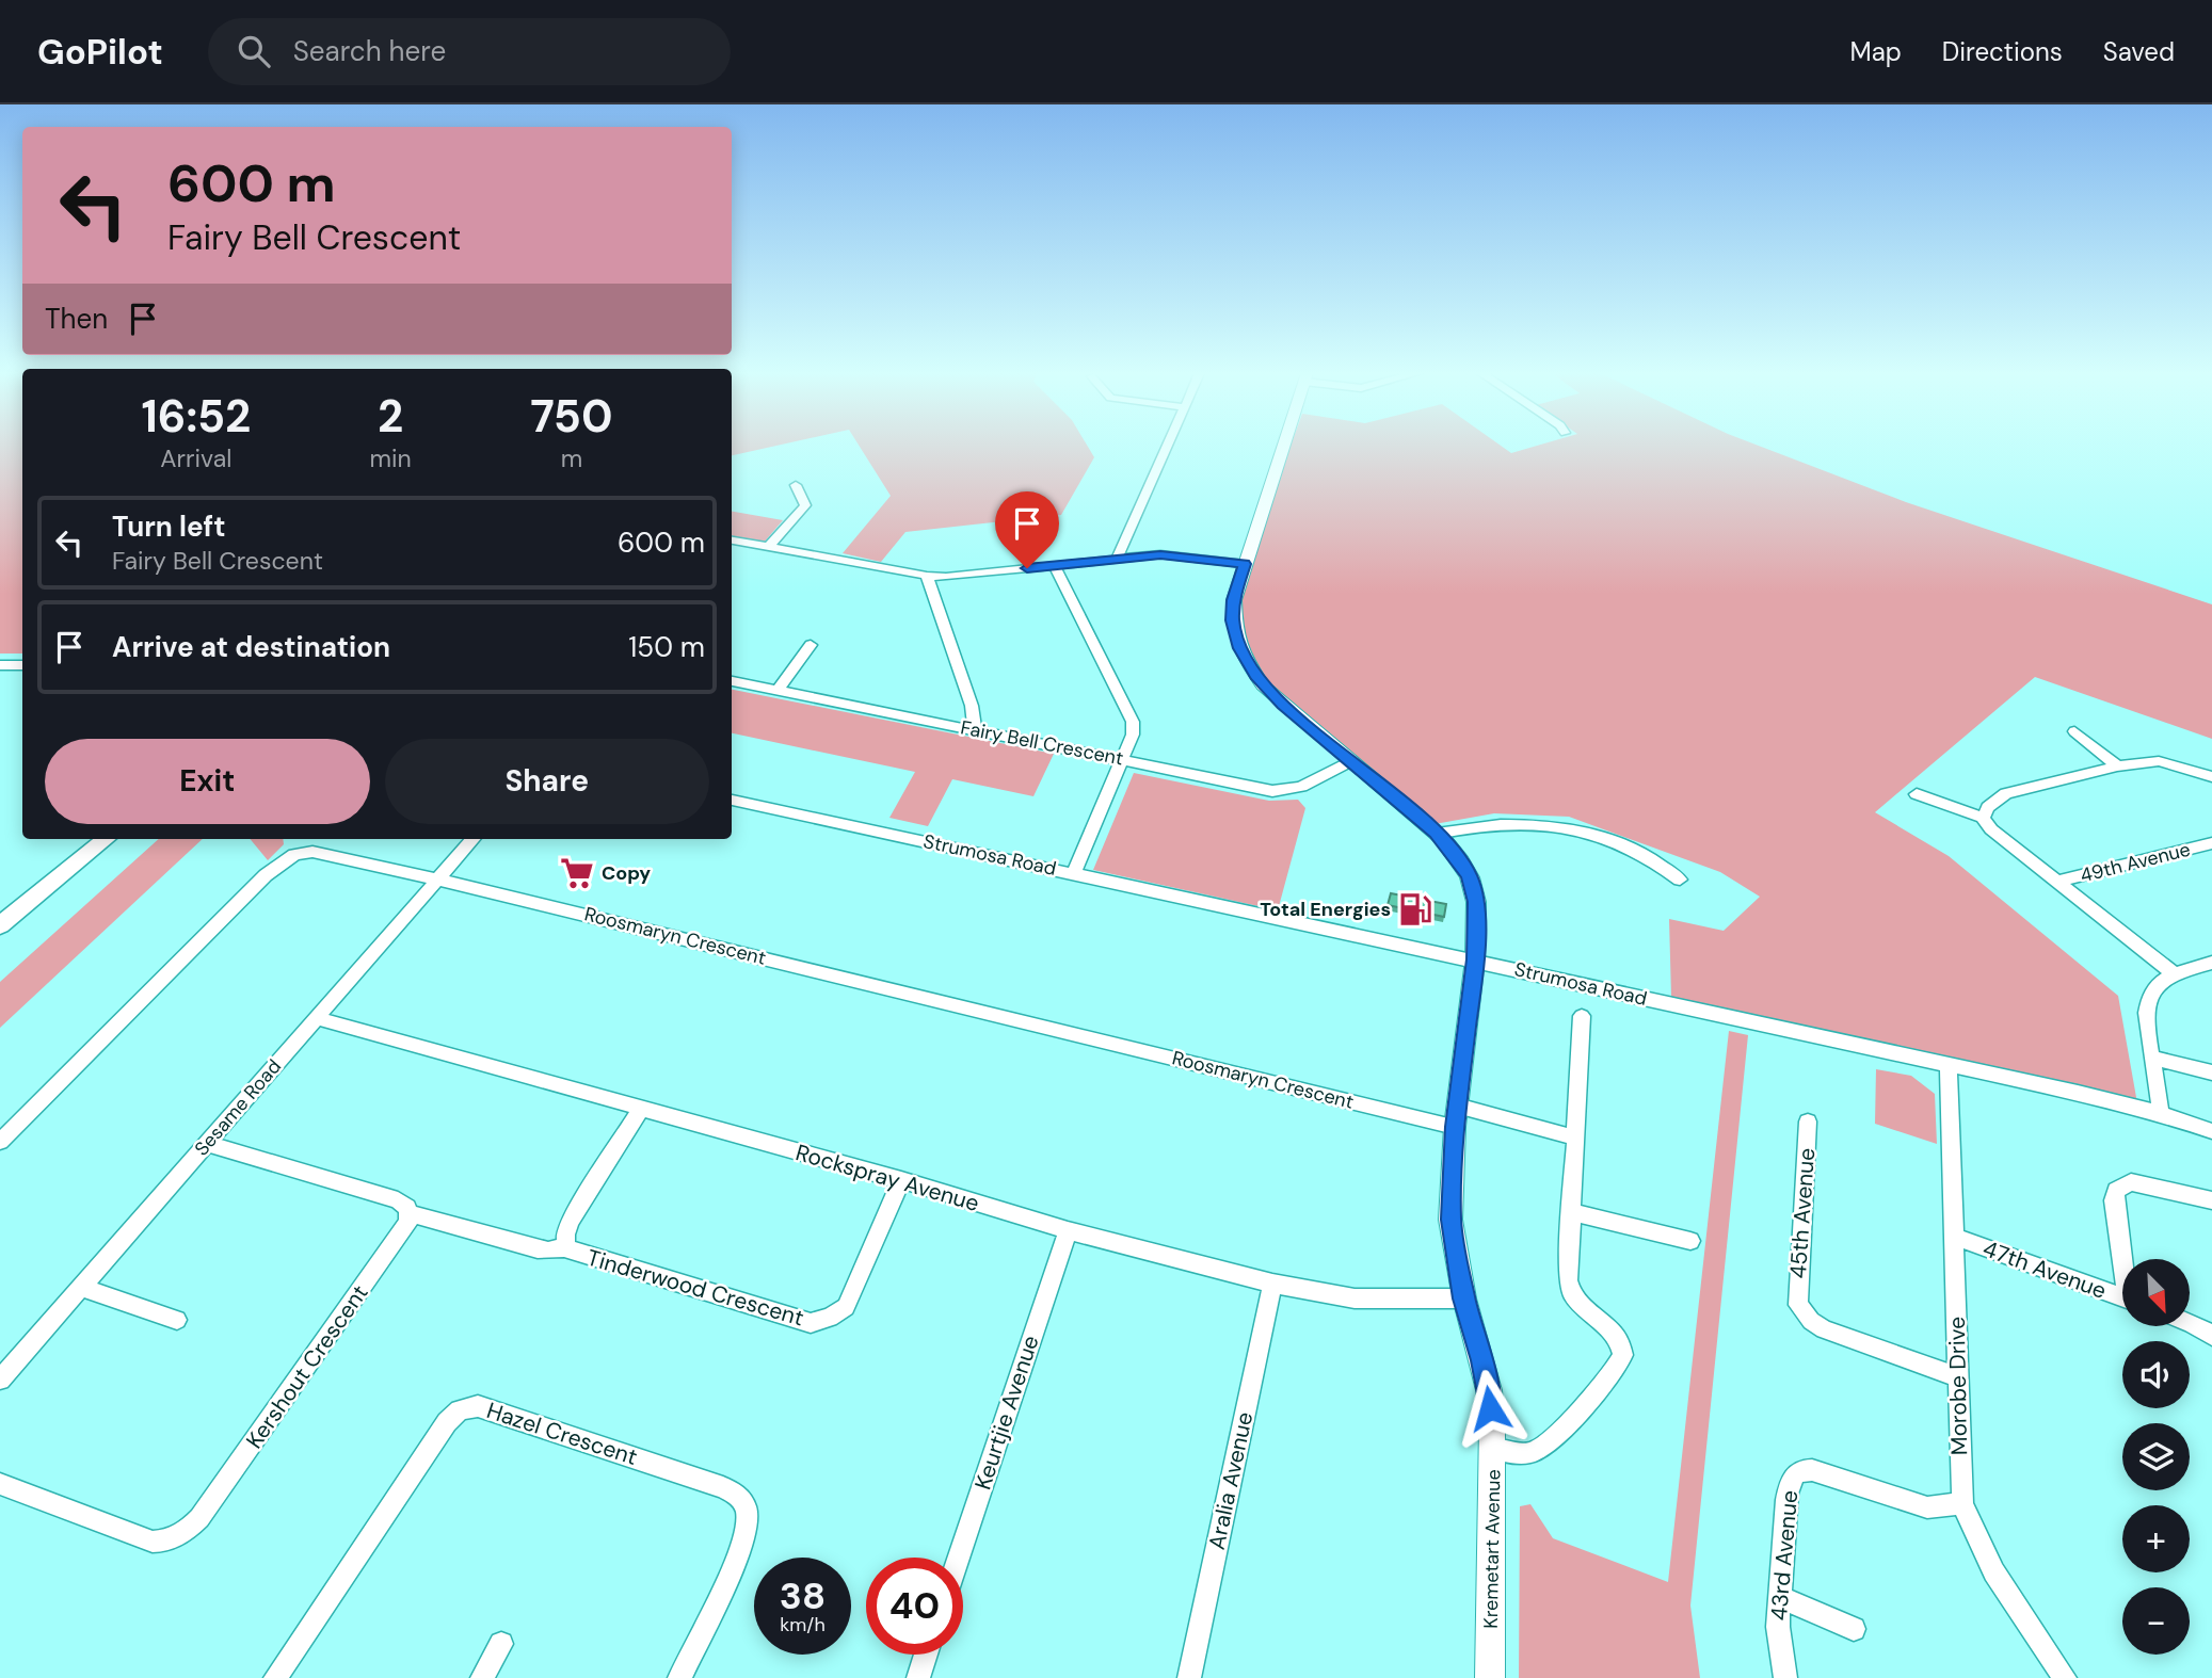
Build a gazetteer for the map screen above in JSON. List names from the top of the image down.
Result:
{
  "streets": {
    "street": [
      "Fairy Bell Crescent",
      "Strumosa Road",
      "49th Avenue",
      "Roosmaryn Crescent",
      "Sesame Road",
      "Rockspray Avenue",
      "45th Avenue",
      "47th Avenue",
      "Tinderwood Crescent",
      "Kershout Crescent",
      "Morobe Drive",
      "Keurtjie Avenue",
      "Hazel Crescent",
      "Aralia Avenue",
      "Kremetart Avenue",
      "43rd Avenue"
    ]
  },
  "crossings": [
    ["Fairy Bell Crescent", "Kremetart Avenue"],
    ["Strumosa Road", "Morobe Drive"],
    ["Strumosa Road", "Kremetart Avenue"],
    ["Roosmaryn Crescent", "Sesame Road"],
    ["Roosmaryn Crescent", "Kremetart Avenue"],
    ["Sesame Road", "Rockspray Avenue"],
    ["Rockspray Avenue", "Tinderwood Crescent"],
    ["Rockspray Avenue", "Keurtjie Avenue"],
    ["Rockspray Avenue", "Aralia Avenue"],
    ["Rockspray Avenue", "Kremetart Avenue"],
    ["45th Avenue", "Morobe Drive"],
    ["47th Avenue", "Morobe Drive"],
    ["Morobe Drive", "43rd Avenue"]
  ],
  "places": {
    "supermarket": ["Copy"],
    "fuel station": ["Total Energies"]
  },
  "north": "bottom right",
  "page": {
    "header": "GoPilot",
    "search": "Search here",
    "nav": ["Map", "Directions", "Saved"],
    "turn": ["600 m", "Fairy Bell Crescent"],
    "then": "Then",
    "eta": [
      "16:52",
      "Arrival",
      "2",
      "min",
      "750",
      "m"
    ],
    "list": [
      {
        "name": "Turn left",
        "note": "Fairy Bell Crescent",
        "value": "600 m"
      },
      {
        "name": "Arrive at destination",
        "value": "150 m"
      }
    ],
    "buttons": ["Exit", "Share"],
    "map_buttons": ["+", "−"],
    "speed": "38 km/h",
    "limit": "40"
  }
}
